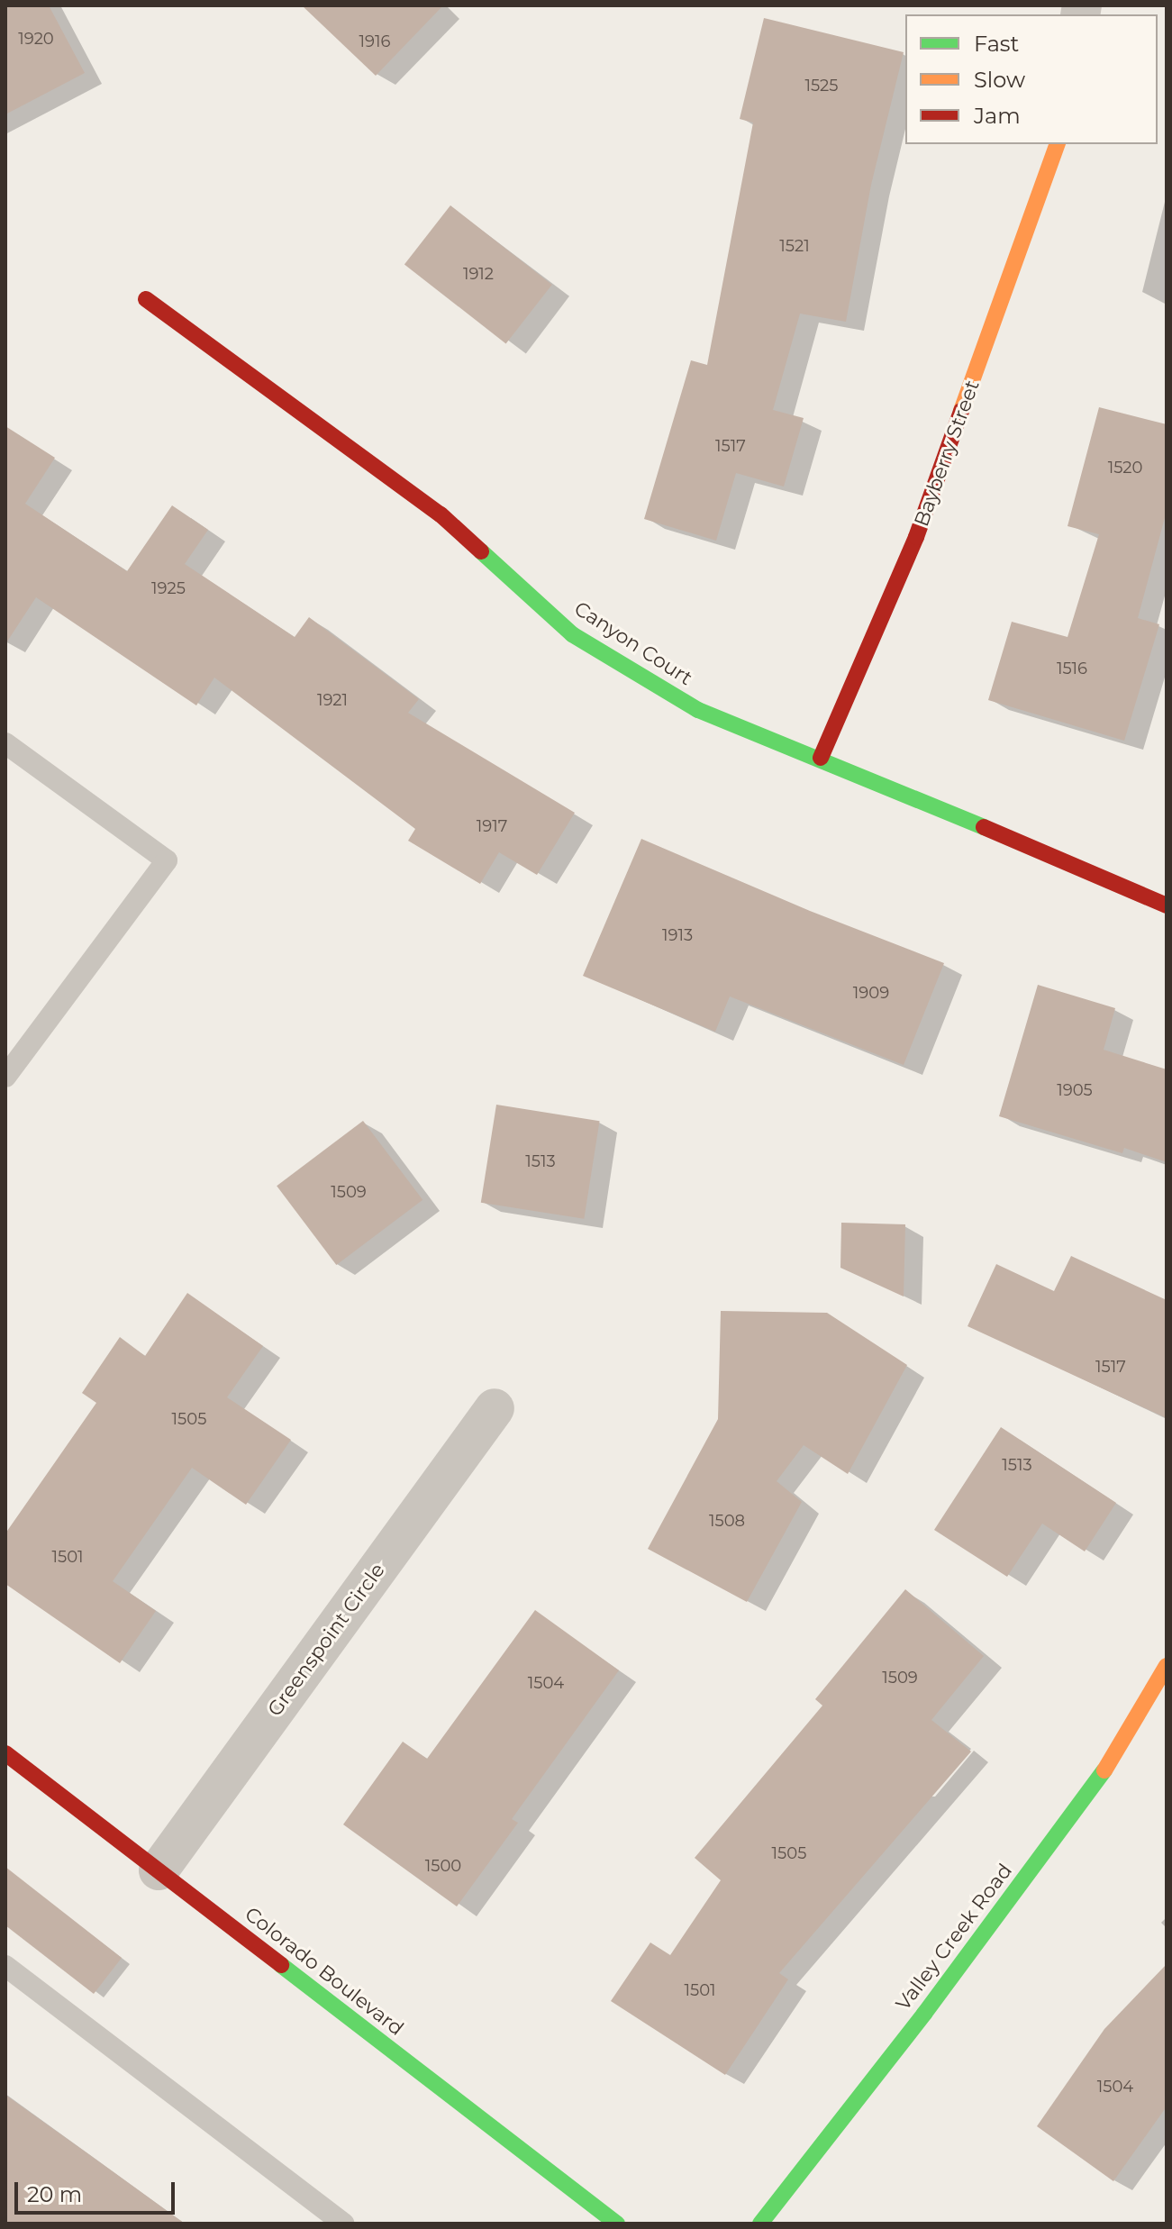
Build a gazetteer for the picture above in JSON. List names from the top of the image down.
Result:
{
  "streets": {
    "street": [
      "Bayberry Street",
      "Canyon Court",
      "Greenspoint Circle",
      "Valley Creek Road",
      "Colorado Boulevard"
    ]
  },
  "crossings": [
    ["Bayberry Street", "Canyon Court"],
    ["Greenspoint Circle", "Colorado Boulevard"]
  ],
  "house_numbers": [
    "1920",
    "1916",
    "1525",
    "1521",
    "1912",
    "1517",
    "1520",
    "1925",
    "1516",
    "1921",
    "1917",
    "1913",
    "1909",
    "1905",
    "1513",
    "1509",
    "1517",
    "1505",
    "1513",
    "1508",
    "1501",
    "1509",
    "1504",
    "1505",
    "1500",
    "1501",
    "1504"
  ],
  "legend": ["Fast", "Slow", "Jam"],
  "scale_bar": "20 m"
}
